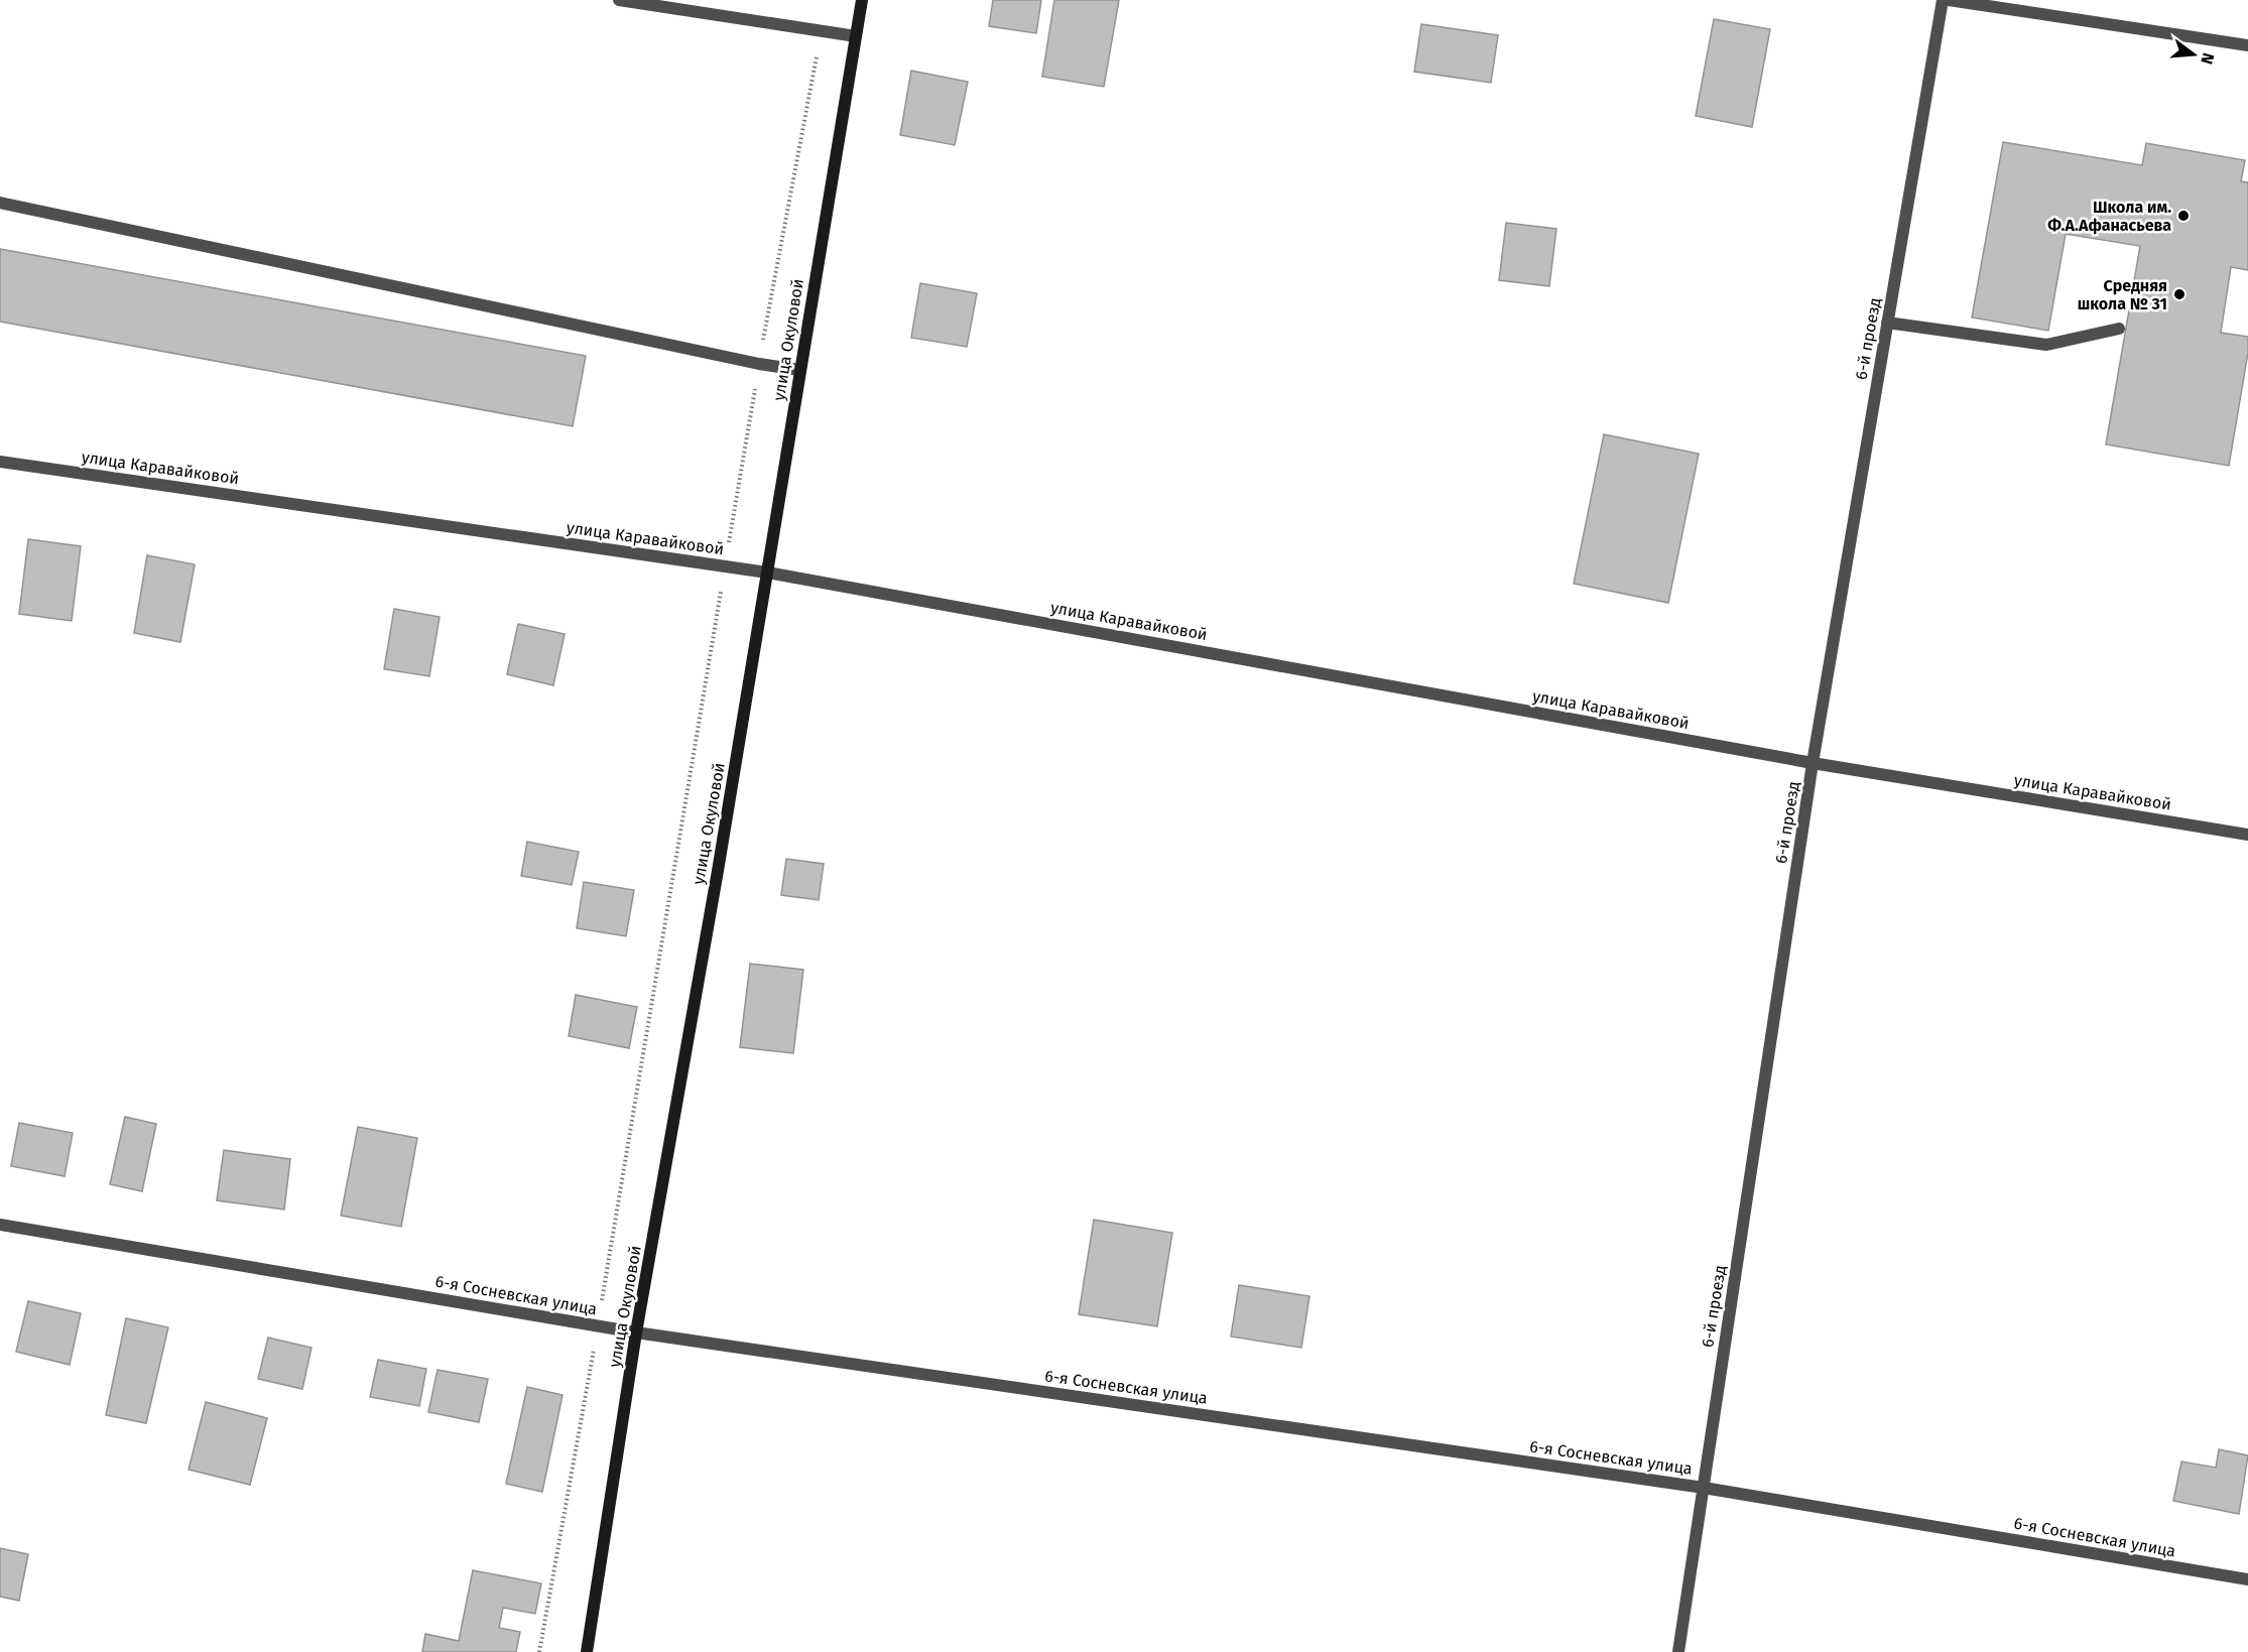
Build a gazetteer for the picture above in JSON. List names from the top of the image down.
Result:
{
  "streets": {
    "main road": ["улица Окуловой"],
    "street": ["6-й проезд", "улица Каравайковой", "6-я Сосневская улица"]
  },
  "crossings": [
    ["6-й проезд", "улица Каравайковой"],
    ["6-й проезд", "6-я Сосневская улица"],
    ["улица Окуловой", "улица Каравайковой"],
    ["улица Окуловой", "6-я Сосневская улица"]
  ],
  "places": ["Школа им. Ф.А.Афанасьева", "Средняя школа № 31"],
  "north": "right"
}
